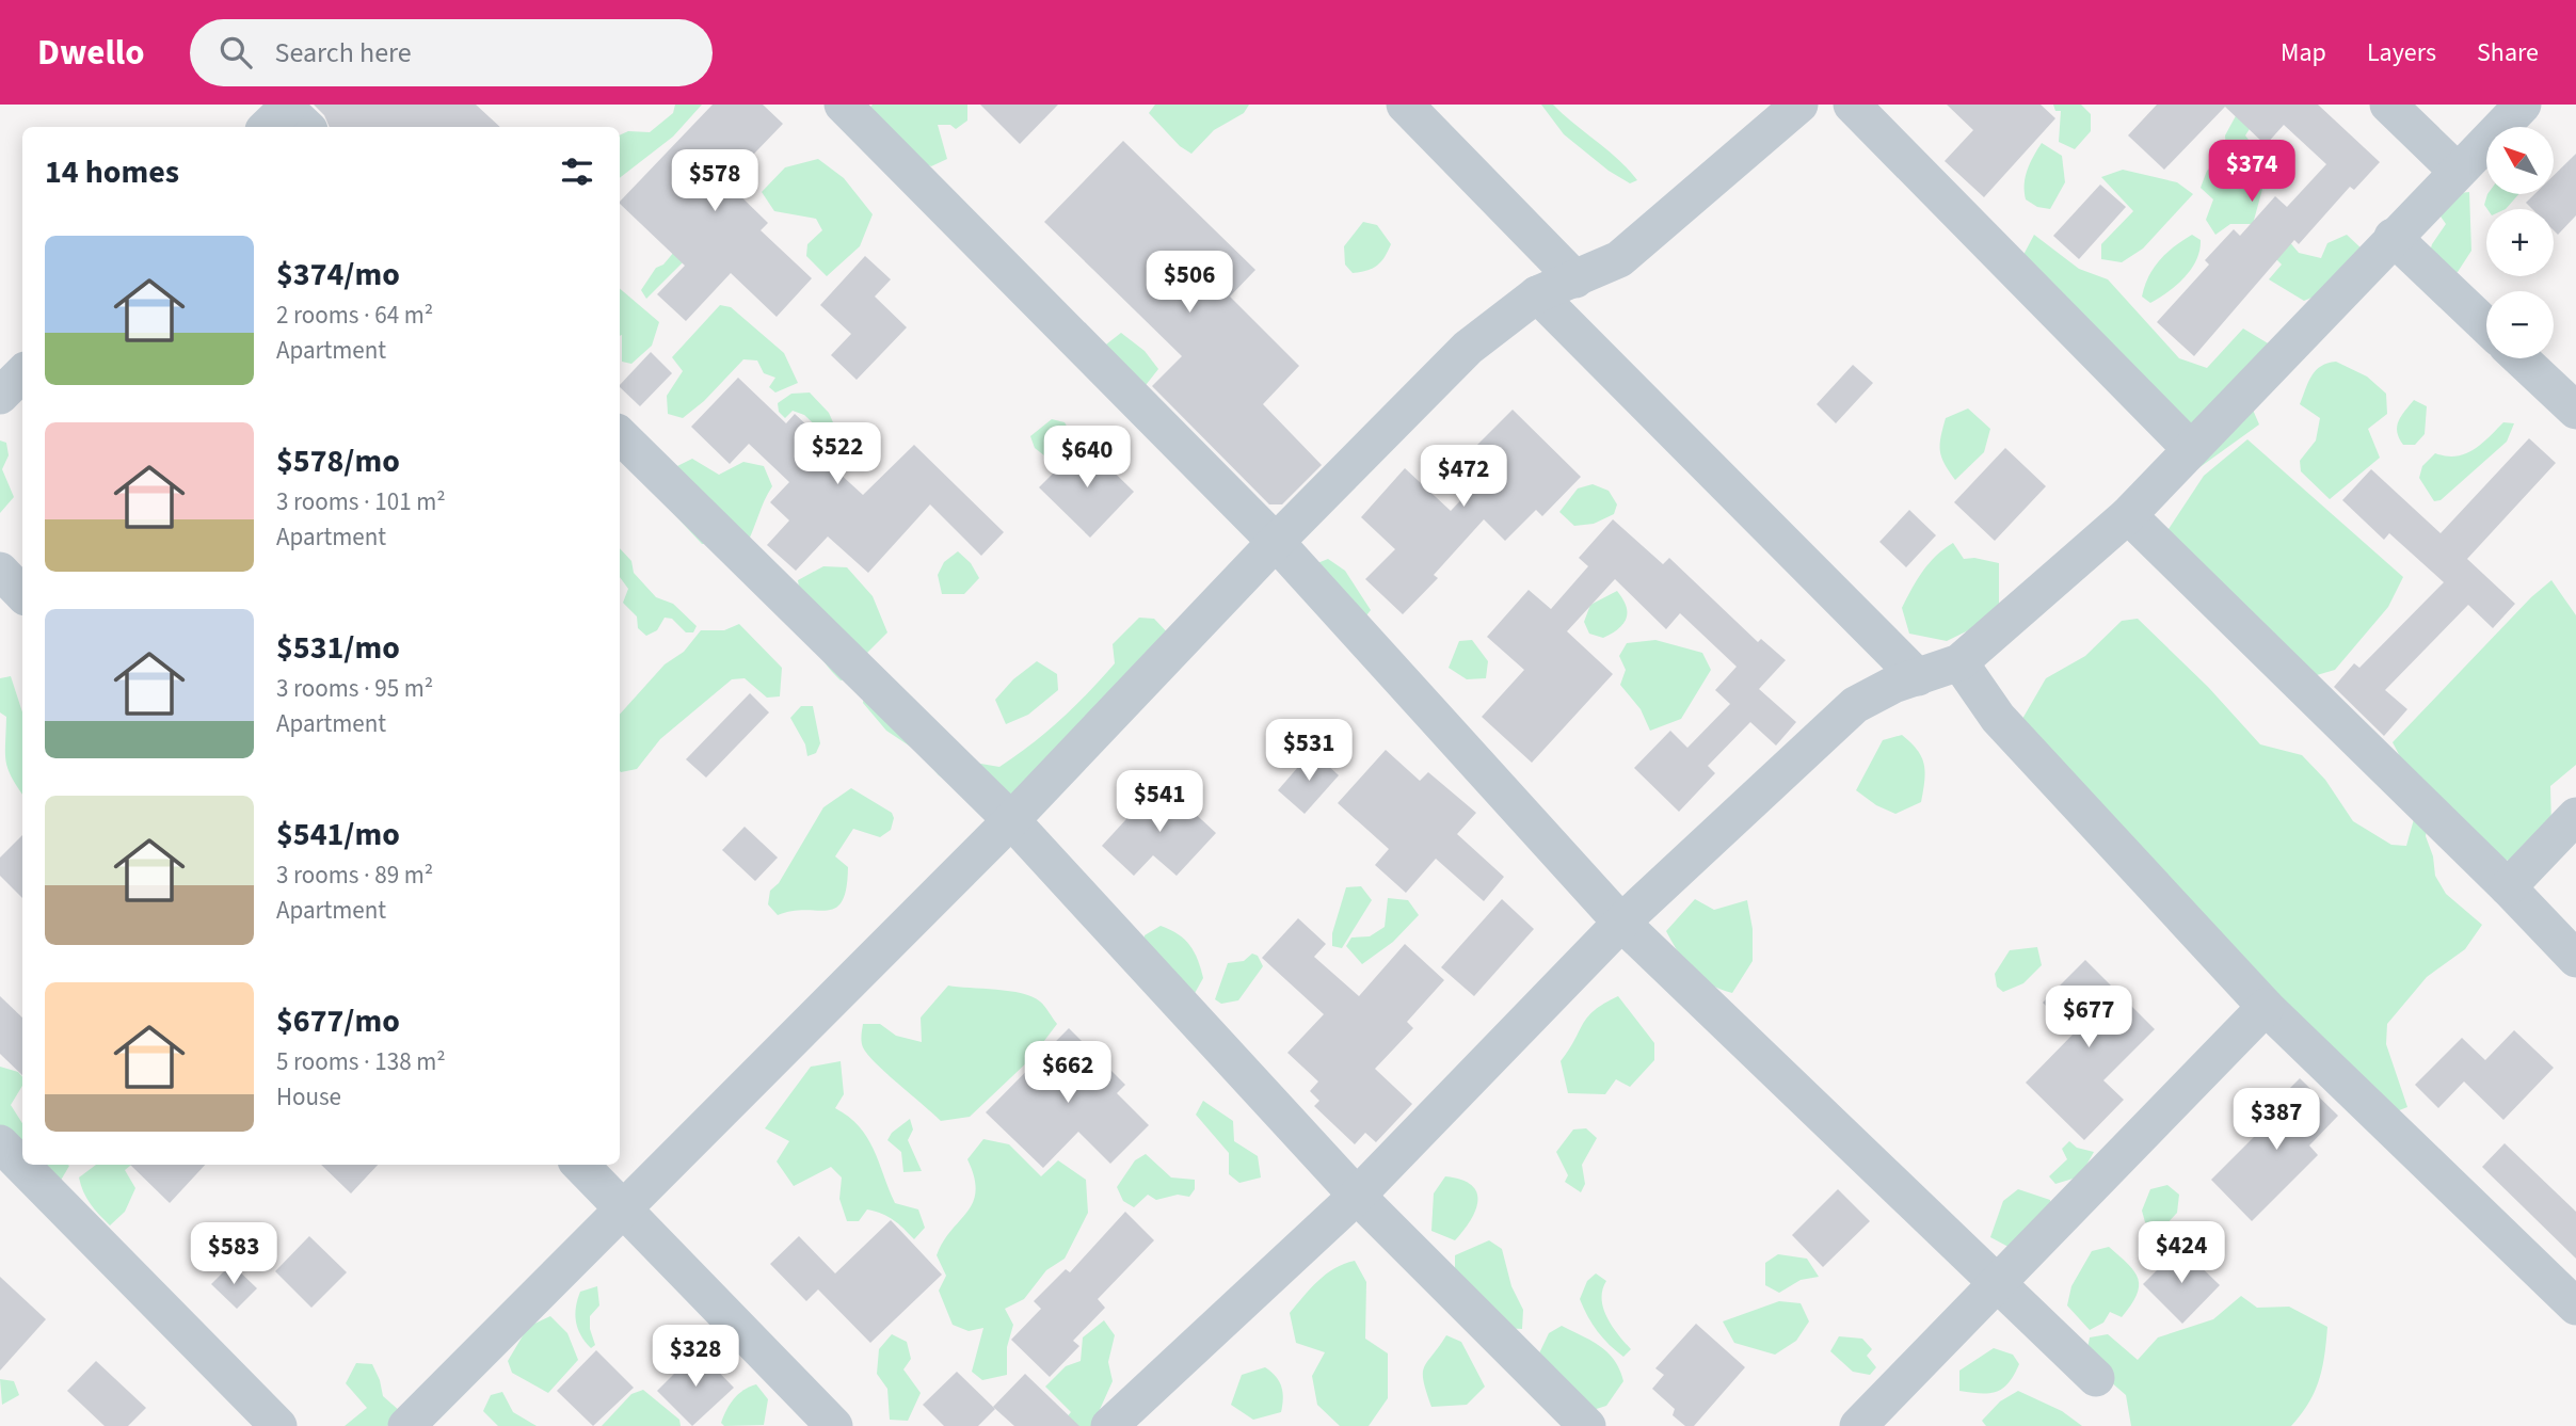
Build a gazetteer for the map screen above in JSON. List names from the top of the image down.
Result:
{
  "north": "top left",
  "page": {
    "header": "Dwello",
    "search": "Search here",
    "nav": ["Map", "Layers", "Share"],
    "map_buttons": ["+", "−"],
    "heading": "14 homes",
    "price": [
      "$374",
      "$578",
      "$506",
      "$522",
      "$640",
      "$472",
      "$531",
      "$541",
      "$677",
      "$662",
      "$387",
      "$424",
      "$583",
      "$328"
    ],
    "list": [
      {
        "name": "$374/mo",
        "note": "2 rooms · 64 m² · Apartment"
      },
      {
        "name": "$578/mo",
        "note": "3 rooms · 101 m² · Apartment"
      },
      {
        "name": "$531/mo",
        "note": "3 rooms · 95 m² · Apartment"
      },
      {
        "name": "$541/mo",
        "note": "3 rooms · 89 m² · Apartment"
      },
      {
        "name": "$677/mo",
        "note": "5 rooms · 138 m² · House"
      }
    ]
  }
}
